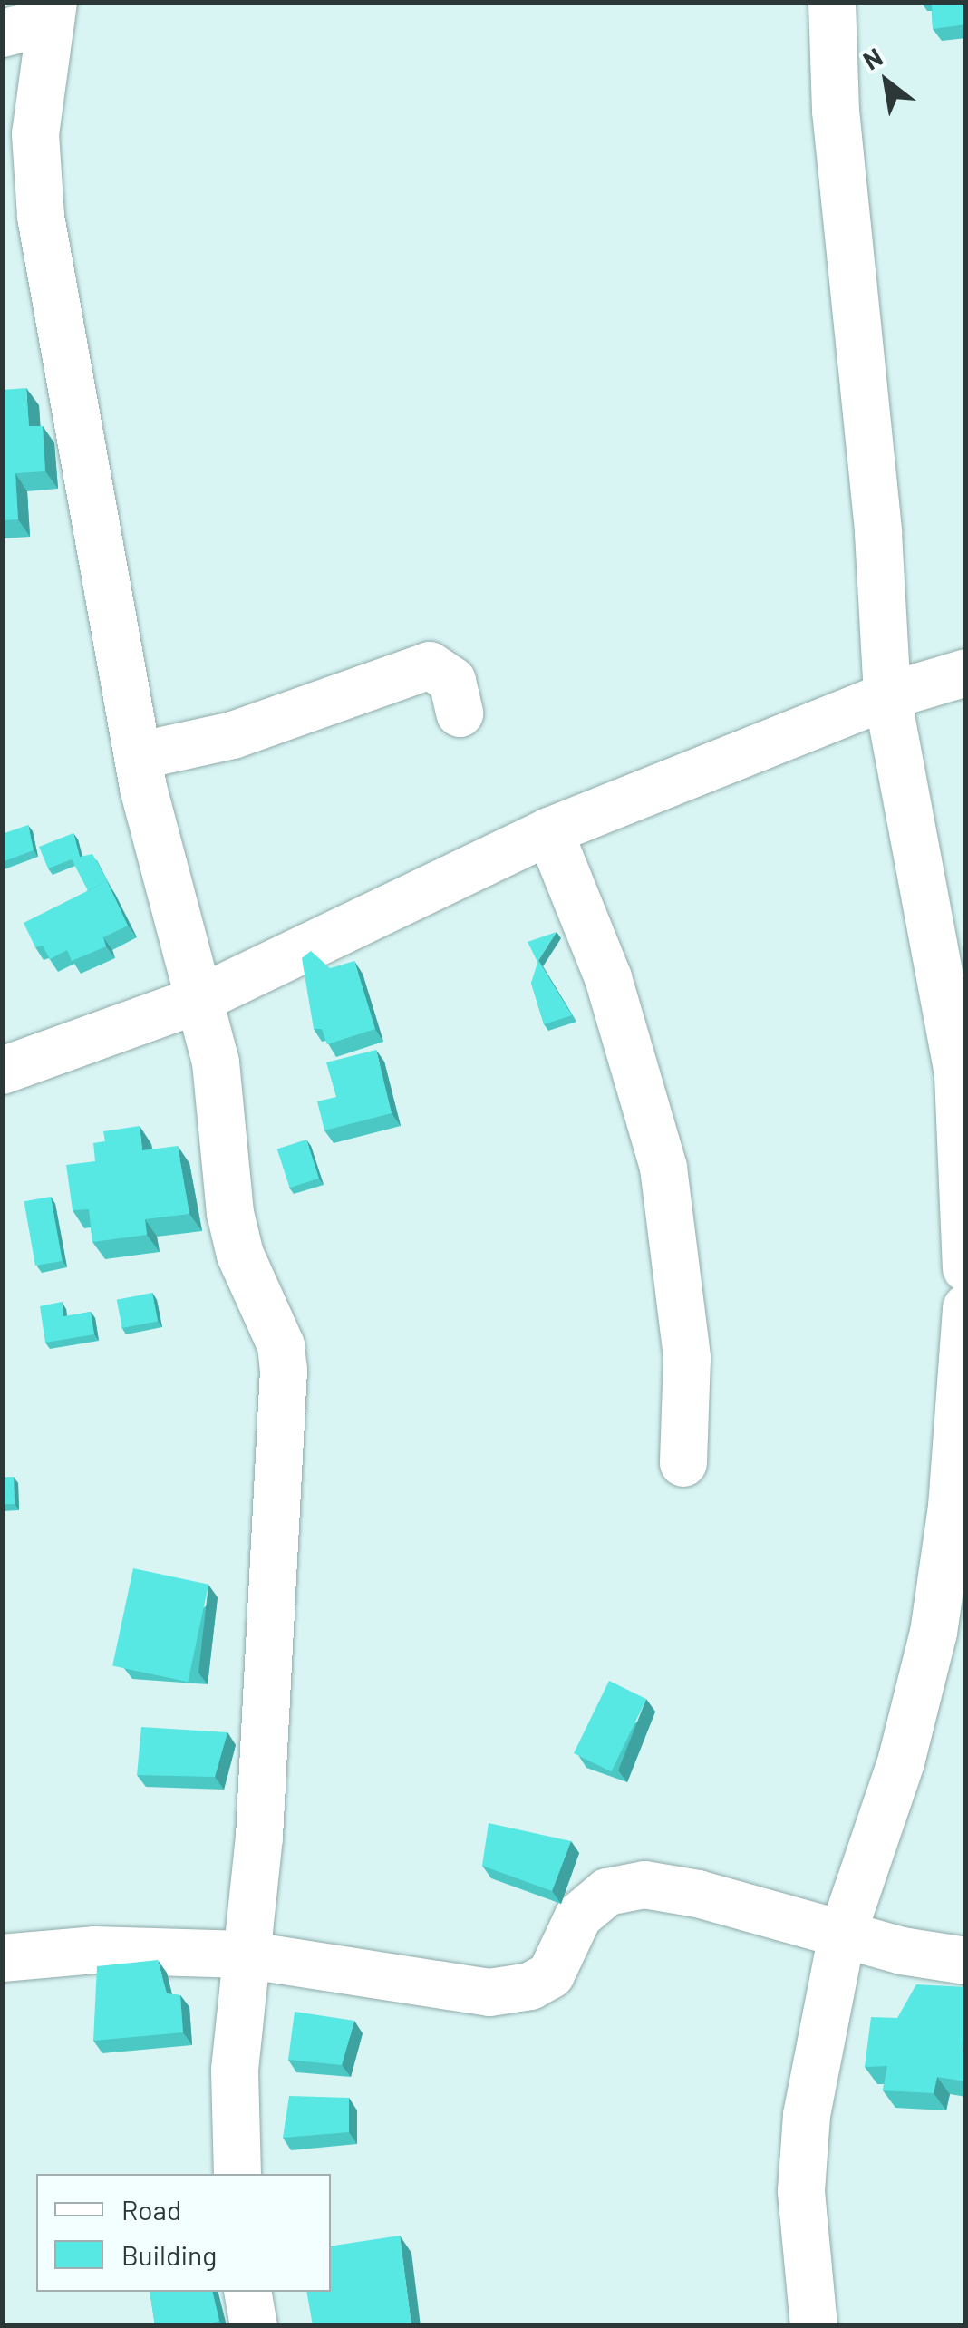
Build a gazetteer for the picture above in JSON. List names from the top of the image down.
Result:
{
  "legend": ["Road", "Building"],
  "north": "top left"
}
